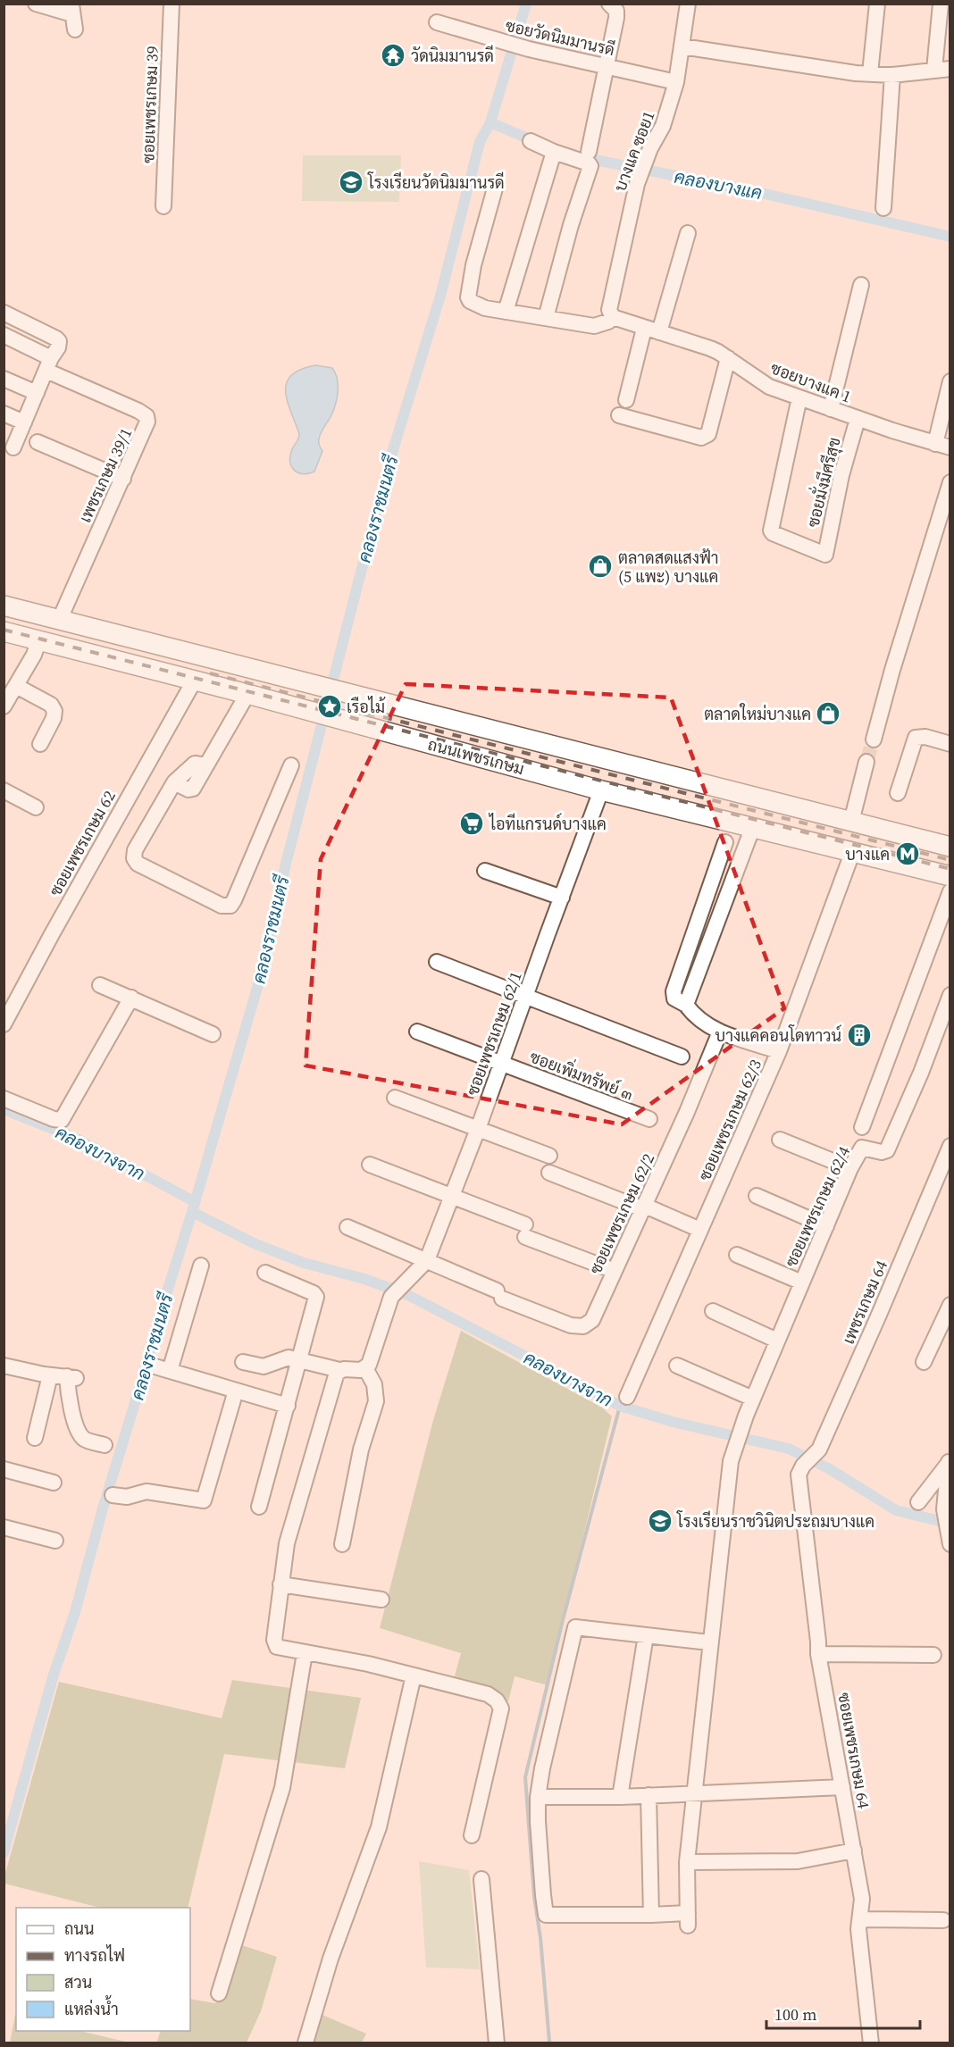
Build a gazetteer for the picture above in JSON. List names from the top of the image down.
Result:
{
  "streets": {
    "main road": ["ถนนเพชรเกษม"],
    "street": [
      "ซอยวัดนิมมานรดี",
      "ซอยเพชรเกษม 39",
      "บางแค ซอย1",
      "ซอยบางแค 1",
      "เพชรเกษม 39/1",
      "ซอยมั่งมีศรีสุข",
      "ซอยเพชรเกษม 62",
      "ซอยเพชรเกษม 62/1",
      "ซอยเพิ่มทรัพย์ ๓",
      "ซอยเพชรเกษม 62/3",
      "ซอยเพชรเกษม 62/4",
      "ซอยเพชรเกษม 62/2",
      "เพชรเกษม 64",
      "ซอยเพชรเกษม 64"
    ]
  },
  "crossings": [
    ["ซอยวัดนิมมานรดี", "บางแค ซอย1"],
    ["บางแค ซอย1", "ซอยบางแค 1"],
    ["ซอยบางแค 1", "ซอยมั่งมีศรีสุข"],
    ["เพชรเกษม 39/1", "ถนนเพชรเกษม"],
    ["ถนนเพชรเกษม", "ซอยเพชรเกษม 62"],
    ["ถนนเพชรเกษม", "ซอยเพชรเกษม 62/1"],
    ["ถนนเพชรเกษม", "ซอยเพชรเกษม 62/3"],
    ["ซอยเพชรเกษม 62/1", "ซอยเพิ่มทรัพย์ ๓"],
    ["ซอยเพชรเกษม 62/1", "ซอยเพชรเกษม 62/2"],
    ["เพชรเกษม 64", "ซอยเพชรเกษม 64"]
  ],
  "water": ["คลองบางแค", "คลองราชมนตรี", "คลองบางจาก"],
  "places": {
    "temple": ["วัดนิมมานรดี"],
    "school or university": ["โรงเรียนวัดนิมมานรดี", "โรงเรียนราชวินิตประถมบางแค"],
    "shop": ["ตลาดสดแสงฟ้า (5 แพะ) บางแค", "ตลาดใหม่บางแค"],
    "place": ["เรือไม้"],
    "supermarket": ["ไอทีแกรนด์บางแค"],
    "metro station": ["บางแค"],
    "building": ["บางแคคอนโดทาวน์"]
  },
  "legend": [
    "ถนน",
    "ทางรถไฟ",
    "สวน",
    "แหล่งน้ำ"
  ],
  "scale_bar": "100 m"
}
